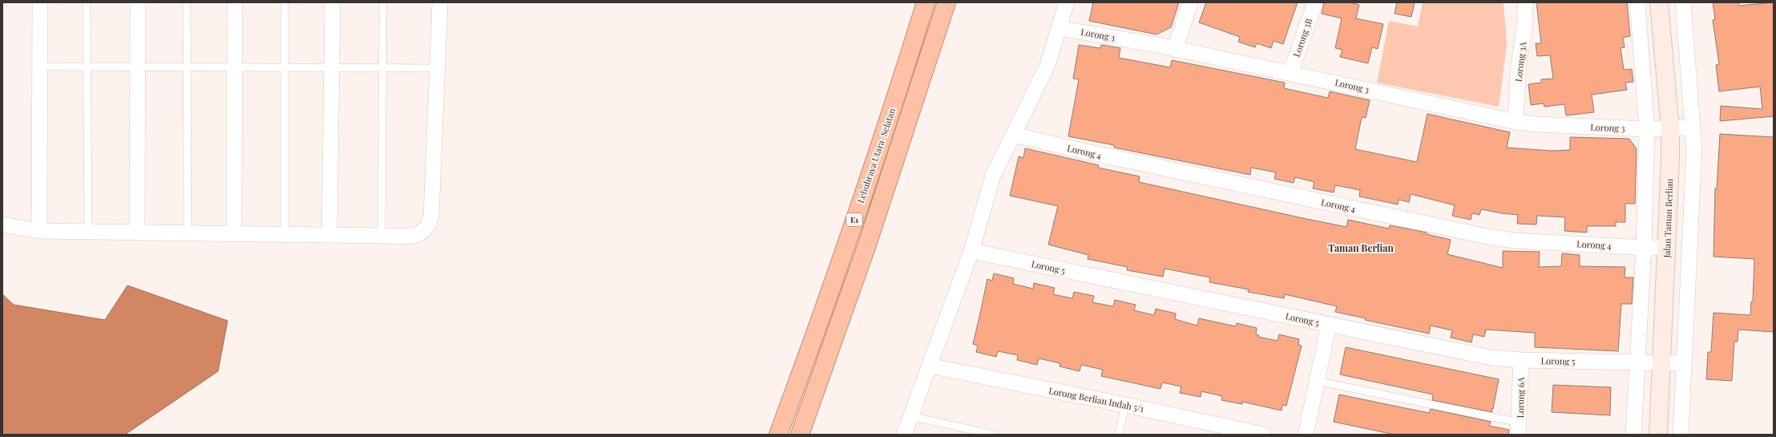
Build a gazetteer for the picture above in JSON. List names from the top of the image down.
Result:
{
  "streets": {
    "highway": ["Lebuhraya Utara–Selatan", "E1"],
    "street": [
      "Lorong 3",
      "Lorong 3B",
      "Lorong 3A",
      "Lorong 4",
      "Jalan Taman Berlian",
      "Lorong 5",
      "Lorong 6A",
      "Lorong Berlian Indah 5/1"
    ]
  },
  "crossings": [
    ["Lorong 3", "Lorong 3B"],
    ["Lorong 3", "Lorong 3A"],
    ["Lorong 3", "Jalan Taman Berlian"],
    ["Lorong 4", "Jalan Taman Berlian"],
    ["Jalan Taman Berlian", "Lorong 5"],
    ["Lorong 5", "Lorong 6A"]
  ],
  "districts": ["Taman Berlian"]
}
